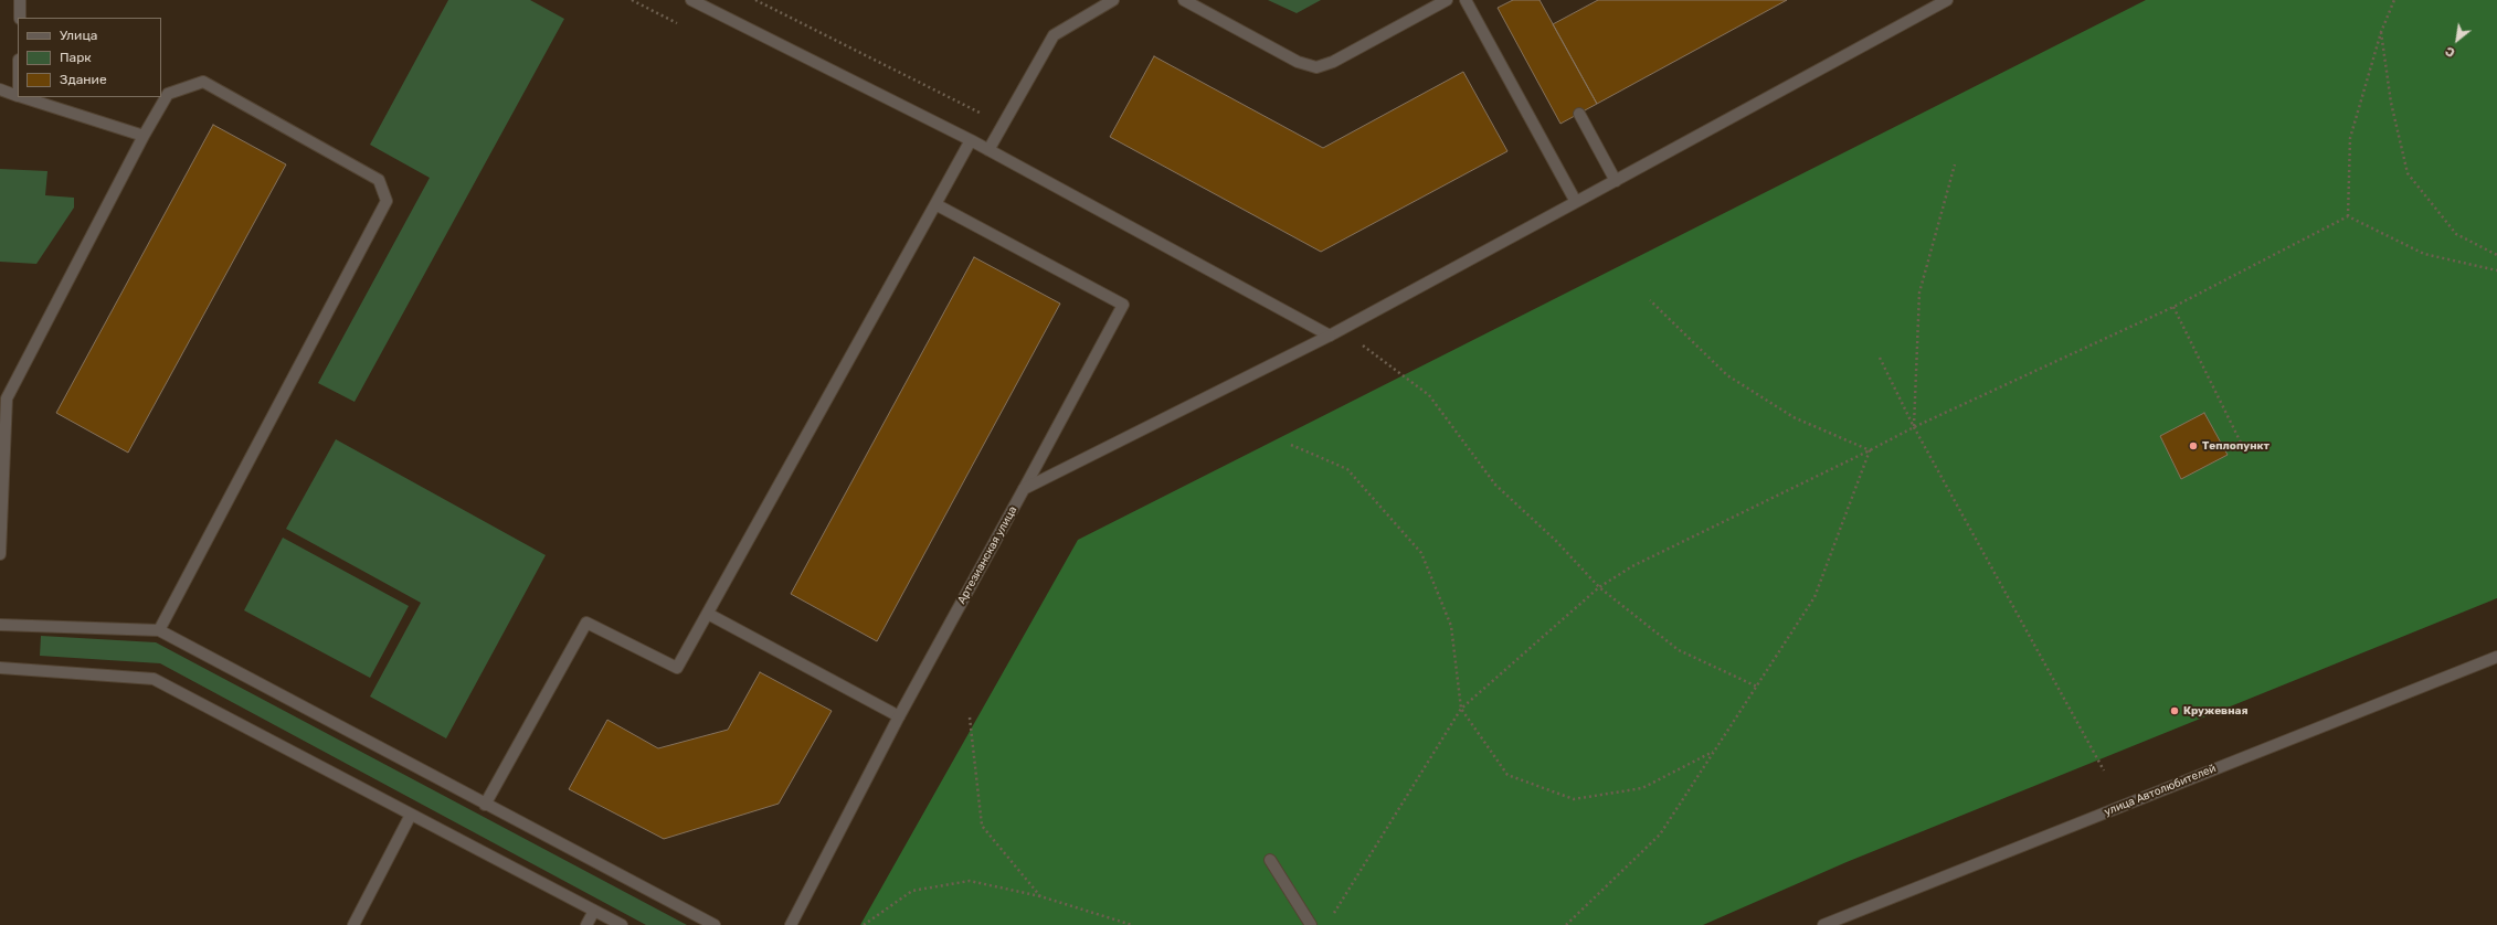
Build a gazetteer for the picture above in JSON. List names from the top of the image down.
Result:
{
  "streets": {
    "street": ["Артезианская улица", "улица Автолюбителей"]
  },
  "places": ["Теплопункт", "Кружевная"],
  "legend": ["Улица", "Парк", "Здание"],
  "north": "bottom left"
}
